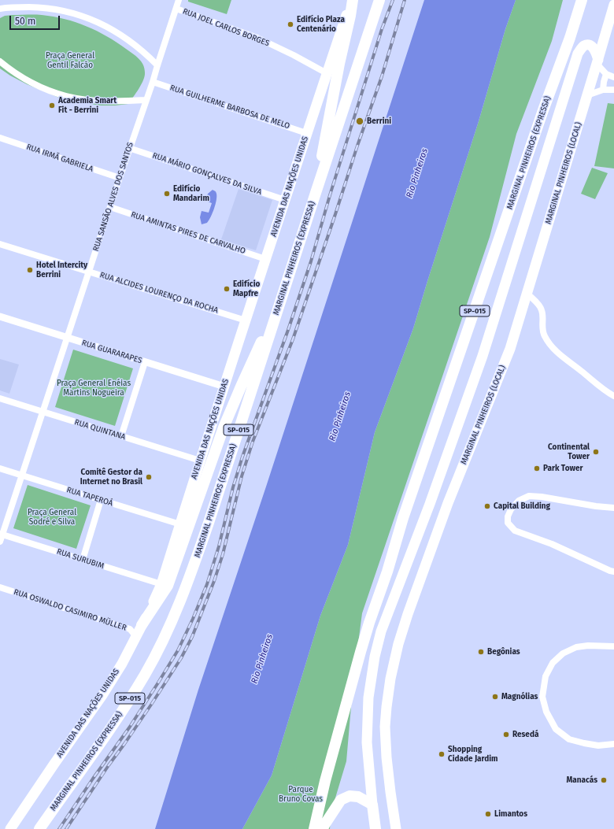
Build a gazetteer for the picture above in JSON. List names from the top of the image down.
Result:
{
  "streets": {
    "highway": [
      "MARGINAL PINHEIROS (EXPRESSA)",
      "MARGINAL PINHEIROS (LOCAL)",
      "AVENIDA DAS NAÇÕES UNIDAS",
      "SP-015"
    ],
    "street": [
      "RUA JOEL CARLOS BORGES",
      "RUA GUILHERME BARBOSA DE MELO",
      "RUA IRMÃ GABRIELA",
      "RUA MÁRIO GONÇALVES DA SILVA",
      "RUA SANSÃO ALVES DOS SANTOS",
      "RUA AMINTAS PIRES DE CARVALHO",
      "RUA ALCIDES LOURENÇO DA ROCHA",
      "RUA GUARARAPES",
      "RUA QUINTANA",
      "RUA TAPEROÁ",
      "RUA SURUBIM",
      "RUA OSWALDO CASIMIRO MÜLLER"
    ]
  },
  "crossings": [
    ["RUA JOEL CARLOS BORGES", "AVENIDA DAS NAÇÕES UNIDAS"],
    ["RUA JOEL CARLOS BORGES", "RUA SANSÃO ALVES DOS SANTOS"],
    ["RUA GUILHERME BARBOSA DE MELO", "AVENIDA DAS NAÇÕES UNIDAS"],
    ["RUA GUILHERME BARBOSA DE MELO", "RUA SANSÃO ALVES DOS SANTOS"],
    ["RUA IRMÃ GABRIELA", "RUA SANSÃO ALVES DOS SANTOS"],
    ["RUA MÁRIO GONÇALVES DA SILVA", "AVENIDA DAS NAÇÕES UNIDAS"],
    ["RUA MÁRIO GONÇALVES DA SILVA", "RUA SANSÃO ALVES DOS SANTOS"],
    ["AVENIDA DAS NAÇÕES UNIDAS", "RUA AMINTAS PIRES DE CARVALHO"],
    ["AVENIDA DAS NAÇÕES UNIDAS", "RUA ALCIDES LOURENÇO DA ROCHA"],
    ["AVENIDA DAS NAÇÕES UNIDAS", "RUA GUARARAPES"],
    ["AVENIDA DAS NAÇÕES UNIDAS", "RUA QUINTANA"],
    ["AVENIDA DAS NAÇÕES UNIDAS", "RUA TAPEROÁ"],
    ["AVENIDA DAS NAÇÕES UNIDAS", "RUA SURUBIM"],
    ["AVENIDA DAS NAÇÕES UNIDAS", "RUA OSWALDO CASIMIRO MÜLLER"],
    ["RUA SANSÃO ALVES DOS SANTOS", "RUA AMINTAS PIRES DE CARVALHO"],
    ["RUA SANSÃO ALVES DOS SANTOS", "RUA ALCIDES LOURENÇO DA ROCHA"],
    ["RUA SANSÃO ALVES DOS SANTOS", "RUA GUARARAPES"],
    ["RUA SANSÃO ALVES DOS SANTOS", "RUA QUINTANA"],
    ["RUA SANSÃO ALVES DOS SANTOS", "RUA TAPEROÁ"],
    ["RUA SANSÃO ALVES DOS SANTOS", "RUA SURUBIM"]
  ],
  "water": ["Rio Pinheiros"],
  "parks": [
    "Praça General Gentil Falcão",
    "Praça General Enéias Martins Nogueira",
    "Praça General Sodré e Silva",
    "Parque Bruno Covas"
  ],
  "places": [
    "Edifício Plaza Centenário",
    "Academia Smart Fit - Berrini",
    "Berrini",
    "Edifício Mandarim",
    "Hotel Intercity Berrini",
    "Edifício Mapfre",
    "Continental Tower",
    "Park Tower",
    "Comitê Gestor da Internet no Brasil",
    "Capital Building",
    "Begônias",
    "Magnólias",
    "Resedá",
    "Shopping Cidade Jardim",
    "Manacás",
    "Limantos"
  ],
  "scale_bar": "50 m"
}
